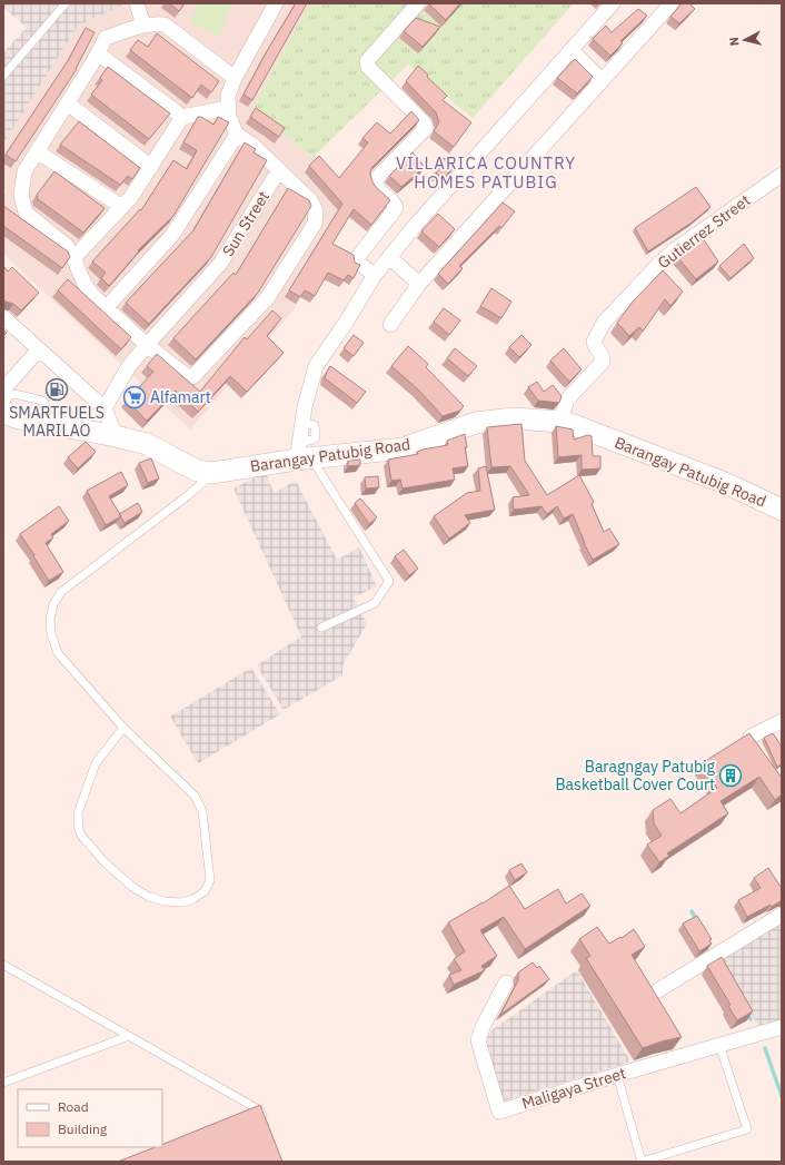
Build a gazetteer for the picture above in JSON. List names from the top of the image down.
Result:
{
  "streets": {
    "main road": ["Barangay Patubig Road"],
    "street": ["Sun Street", "Gutierrez Street", "Maligaya Street"]
  },
  "crossings": [
    ["Gutierrez Street", "Barangay Patubig Road"]
  ],
  "districts": ["VILLARICA COUNTRY HOMES PATUBIG"],
  "places": {
    "fuel station": ["SMARTFUELS MARILAO"],
    "supermarket": ["Alfamart"],
    "building": ["Baragngay Patubig Basketball Cover Court"]
  },
  "legend": ["Road", "Building"],
  "north": "left"
}
